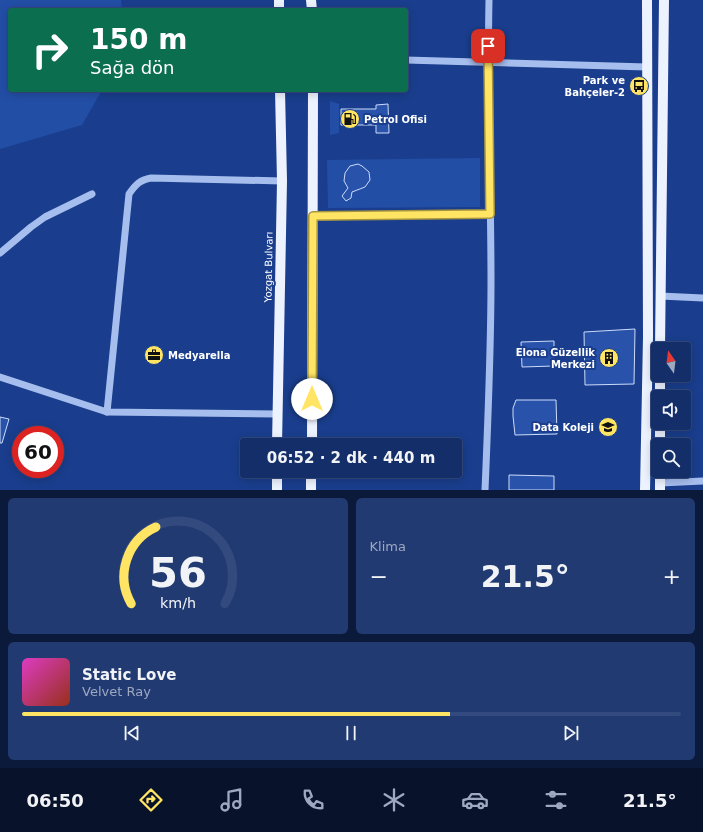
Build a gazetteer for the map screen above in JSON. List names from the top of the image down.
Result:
{
  "streets": {
    "main road": ["Yozgat Bulvarı"]
  },
  "places": {
    "bus stop": ["Park ve Bahçeler-2"],
    "fuel station": ["Petrol Ofisi"],
    "office": ["Medyarella"],
    "building": ["Elona Güzellik Merkezi"],
    "school or university": ["Data Koleji"]
  },
  "north": "top",
  "page": {
    "turn": ["150 m", "Sağa dön"],
    "limit": "60",
    "trip": "06:52 · 2 dk · 440 m",
    "tile": "Klima",
    "heat": ["−", "21.5°", "+"],
    "song": ["Static Love", "Velvet Ray"],
    "tabs": ["06:50", "21.5°"],
    "gauge": ["56", "km/h"]
  }
}
